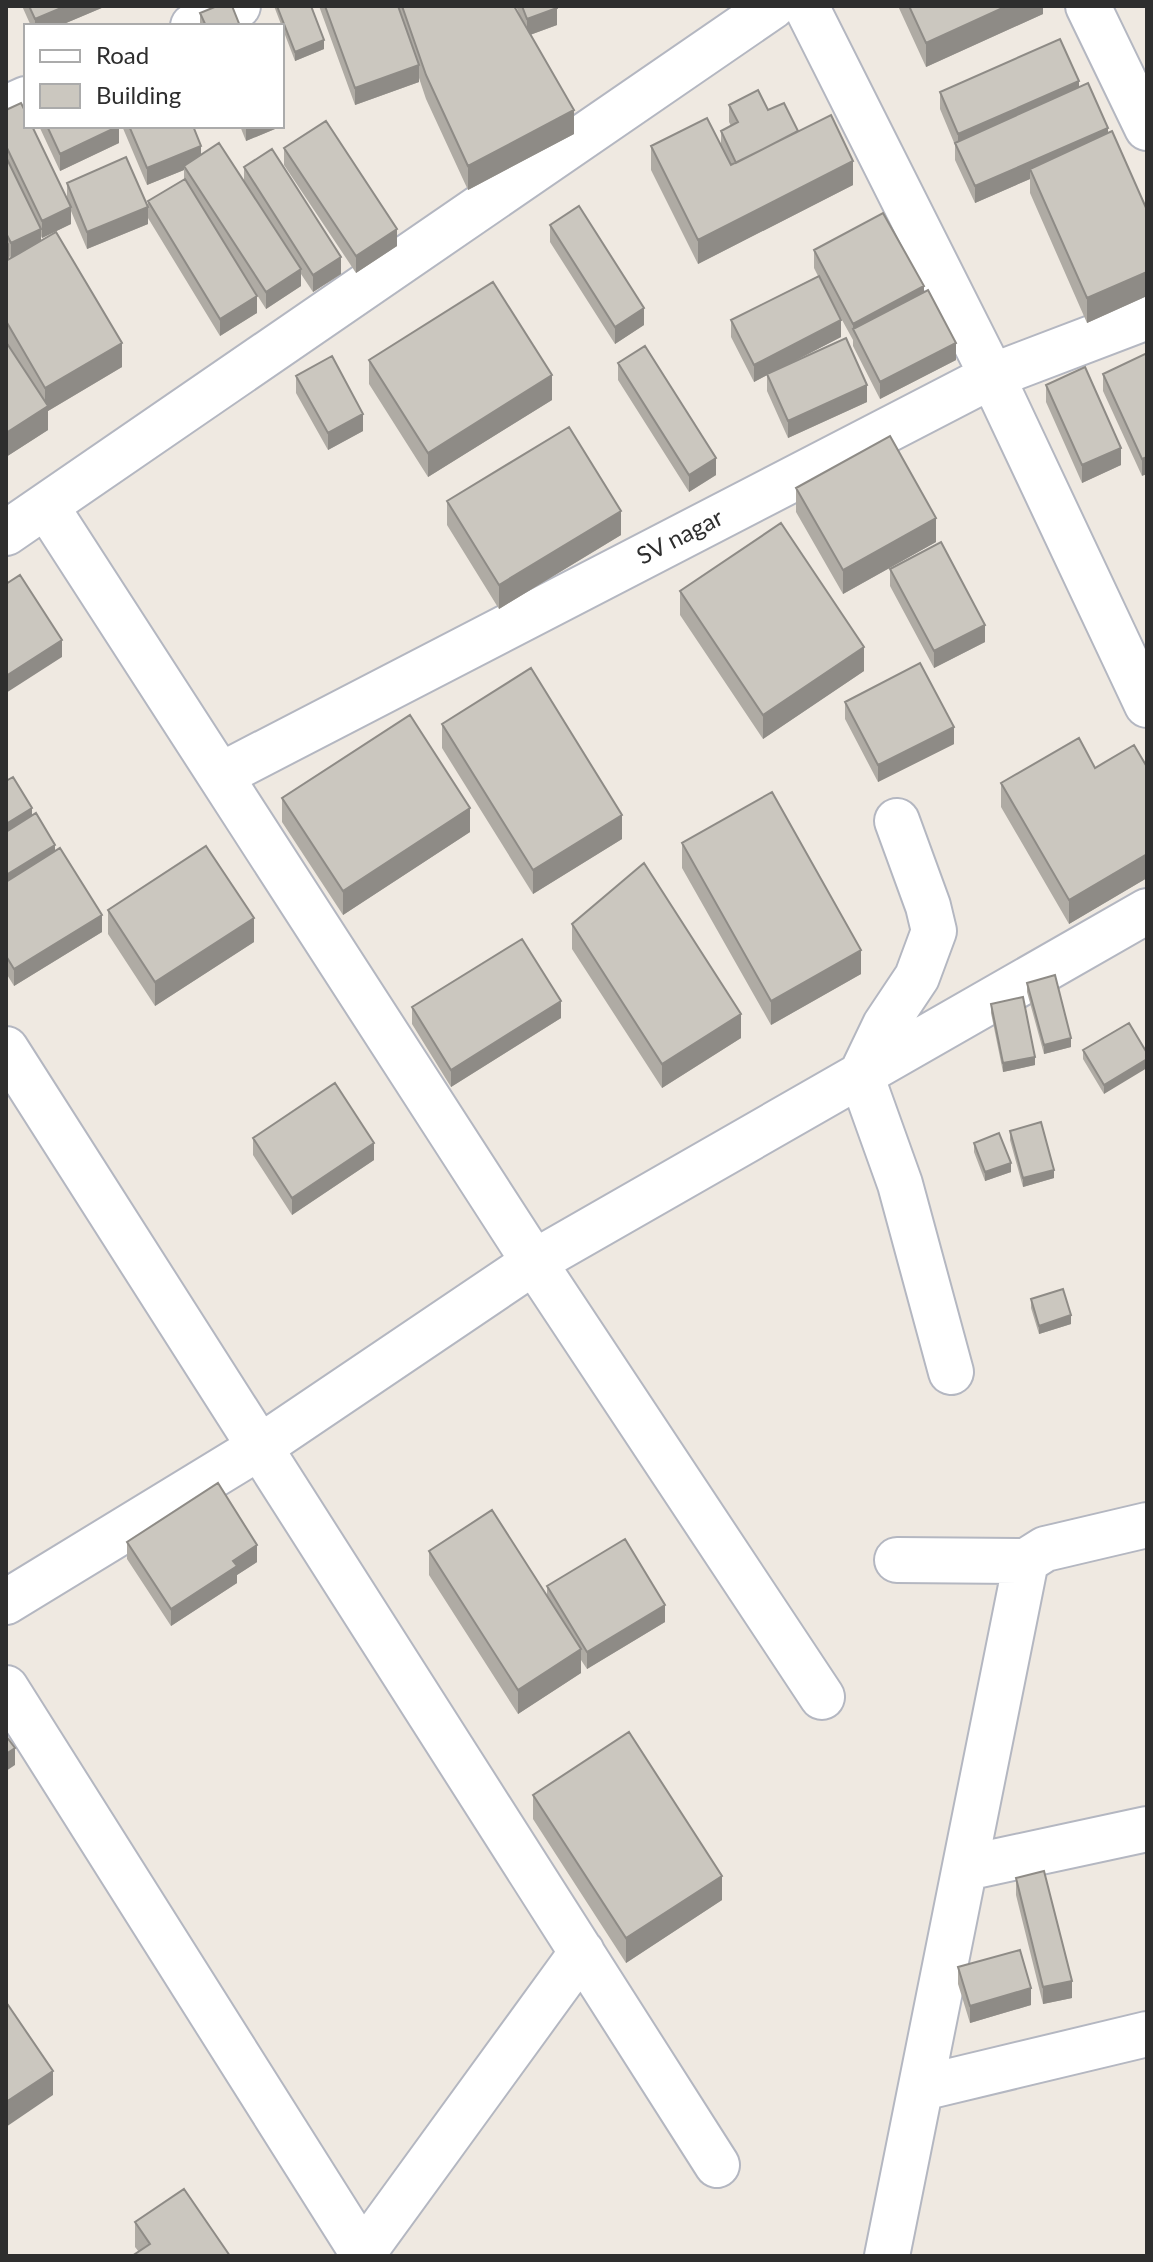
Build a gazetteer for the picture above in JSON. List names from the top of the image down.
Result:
{
  "streets": {
    "street": ["SV nagar"]
  },
  "legend": ["Road", "Building"]
}
